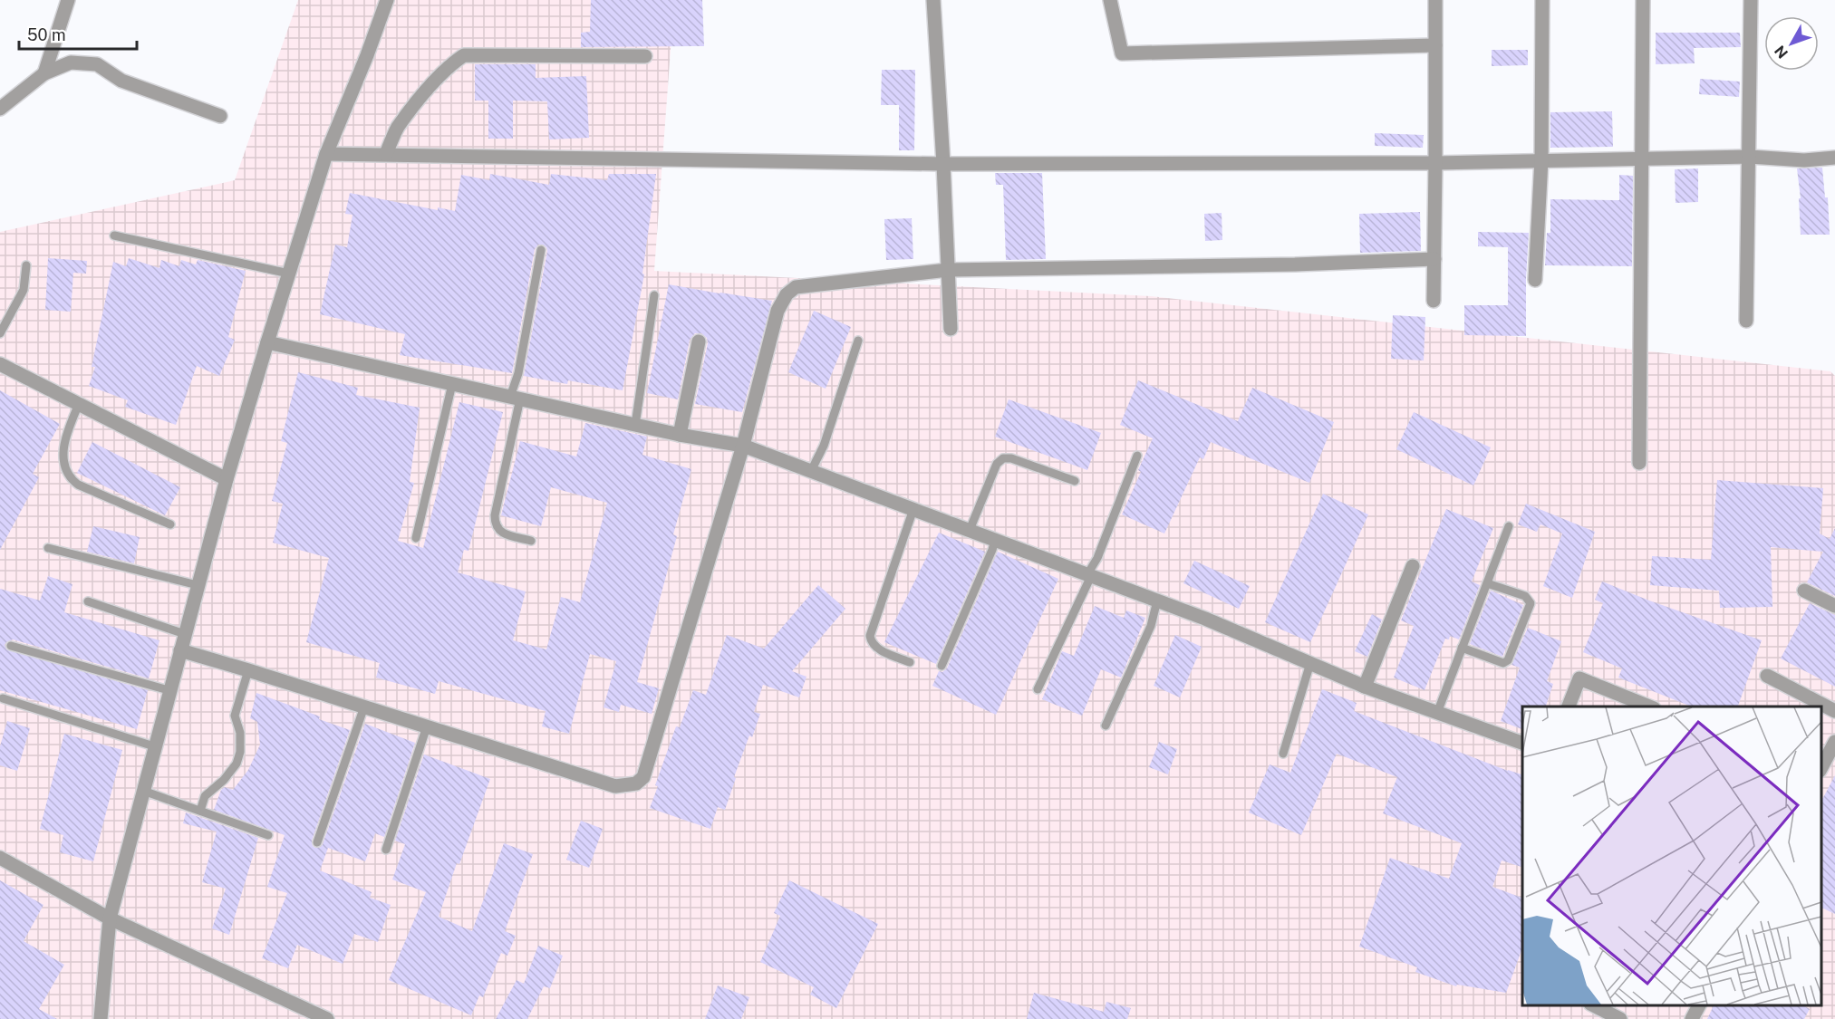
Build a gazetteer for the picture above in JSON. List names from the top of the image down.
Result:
{
  "scale_bar": "50 m",
  "north": "bottom left"
}
